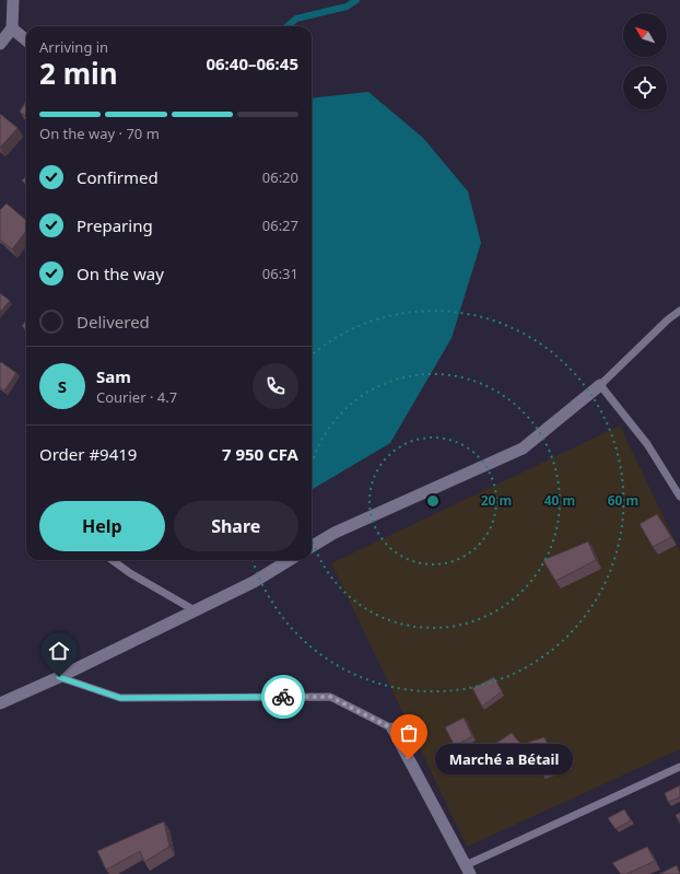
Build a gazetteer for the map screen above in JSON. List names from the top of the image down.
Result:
{
  "places": ["Marché a Bétail"],
  "north": "top left",
  "page": {
    "heading": ["2 min", "Arriving in", "06:40–06:45"],
    "panel": [
      "Sam",
      "Courier · 4.7",
      "Order #9419",
      "7 950 CFA"
    ],
    "bar": "On the way · 70 m",
    "list": [
      ["Confirmed", "06:20"],
      ["Preparing", "06:27"],
      ["On the way", "06:31"],
      "Delivered"
    ],
    "round": "S",
    "buttons": ["Help", "Share"],
    "bubble": "Marché a Bétail"
  },
  "rings": ["20 m", "40 m", "60 m"]
}
